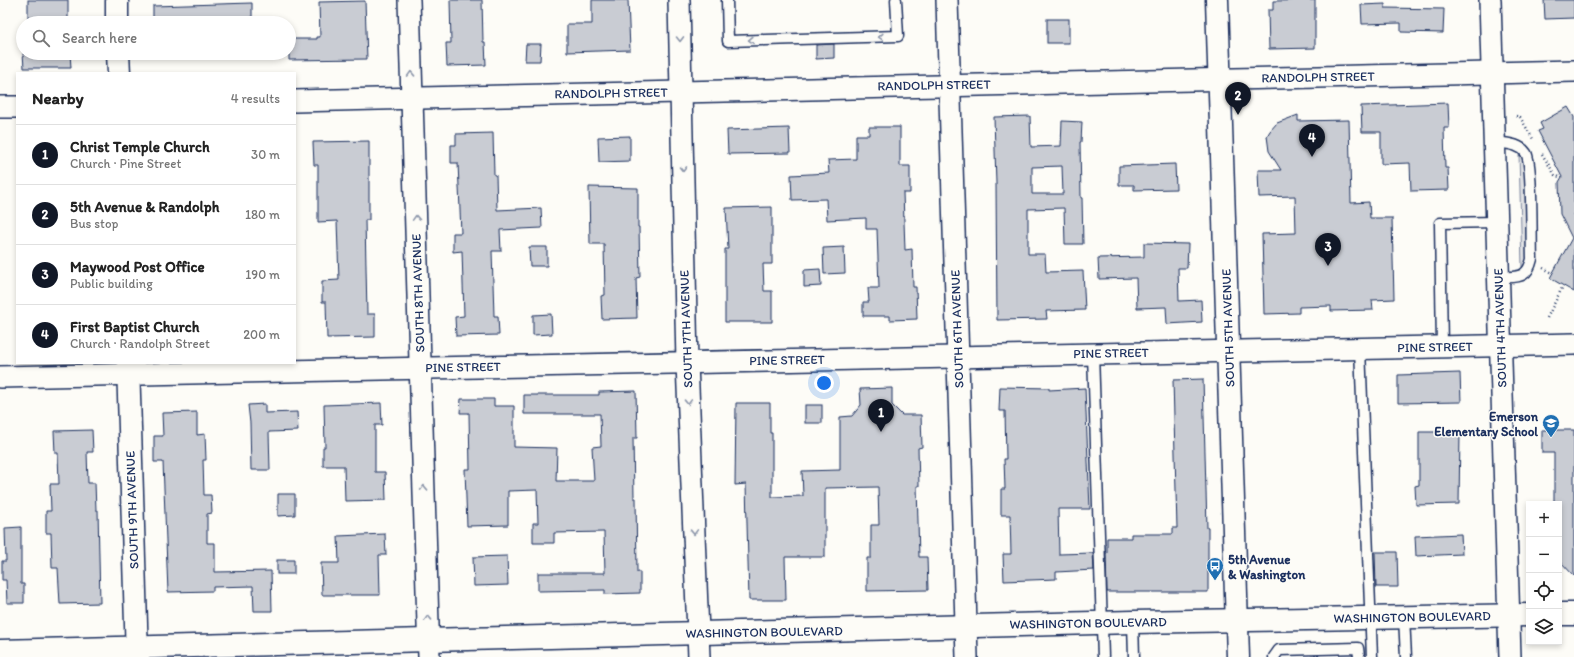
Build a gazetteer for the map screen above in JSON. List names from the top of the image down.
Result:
{
  "streets": {
    "street": [
      "RANDOLPH STREET",
      "SOUTH 8TH AVENUE",
      "SOUTH 5TH AVENUE",
      "SOUTH 4TH AVENUE",
      "SOUTH 7TH AVENUE",
      "SOUTH 6TH AVENUE",
      "PINE STREET",
      "SOUTH 9TH AVENUE",
      "WASHINGTON BOULEVARD"
    ]
  },
  "crossings": [
    ["RANDOLPH STREET", "SOUTH 8TH AVENUE"],
    ["RANDOLPH STREET", "SOUTH 5TH AVENUE"],
    ["RANDOLPH STREET", "SOUTH 4TH AVENUE"],
    ["RANDOLPH STREET", "SOUTH 7TH AVENUE"],
    ["RANDOLPH STREET", "SOUTH 6TH AVENUE"],
    ["SOUTH 8TH AVENUE", "PINE STREET"],
    ["SOUTH 8TH AVENUE", "WASHINGTON BOULEVARD"],
    ["SOUTH 5TH AVENUE", "PINE STREET"],
    ["SOUTH 5TH AVENUE", "WASHINGTON BOULEVARD"],
    ["SOUTH 4TH AVENUE", "PINE STREET"],
    ["SOUTH 4TH AVENUE", "WASHINGTON BOULEVARD"],
    ["SOUTH 7TH AVENUE", "PINE STREET"],
    ["SOUTH 7TH AVENUE", "WASHINGTON BOULEVARD"],
    ["SOUTH 6TH AVENUE", "PINE STREET"],
    ["SOUTH 6TH AVENUE", "WASHINGTON BOULEVARD"],
    ["PINE STREET", "SOUTH 9TH AVENUE"],
    ["SOUTH 9TH AVENUE", "WASHINGTON BOULEVARD"]
  ],
  "one_way": ["SOUTH 8TH AVENUE", "SOUTH 7TH AVENUE"],
  "places": {
    "school or university": ["Emerson Elementary School"],
    "bus stop": ["5th Avenue & Washington"]
  },
  "page": {
    "search": "Search here",
    "heading": ["Nearby", "4 results"],
    "pins": [
      "2",
      "4",
      "3",
      "1"
    ],
    "list": [
      {
        "mark": "1",
        "name": "Christ Temple Church",
        "note": "Church · Pine Street",
        "value": "30 m"
      },
      {
        "mark": "2",
        "name": "5th Avenue & Randolph",
        "note": "Bus stop",
        "value": "180 m"
      },
      {
        "mark": "3",
        "name": "Maywood Post Office",
        "note": "Public building",
        "value": "190 m"
      },
      {
        "mark": "4",
        "name": "First Baptist Church",
        "note": "Church · Randolph Street",
        "value": "200 m"
      }
    ],
    "map_buttons": ["+", "−"]
  }
}
